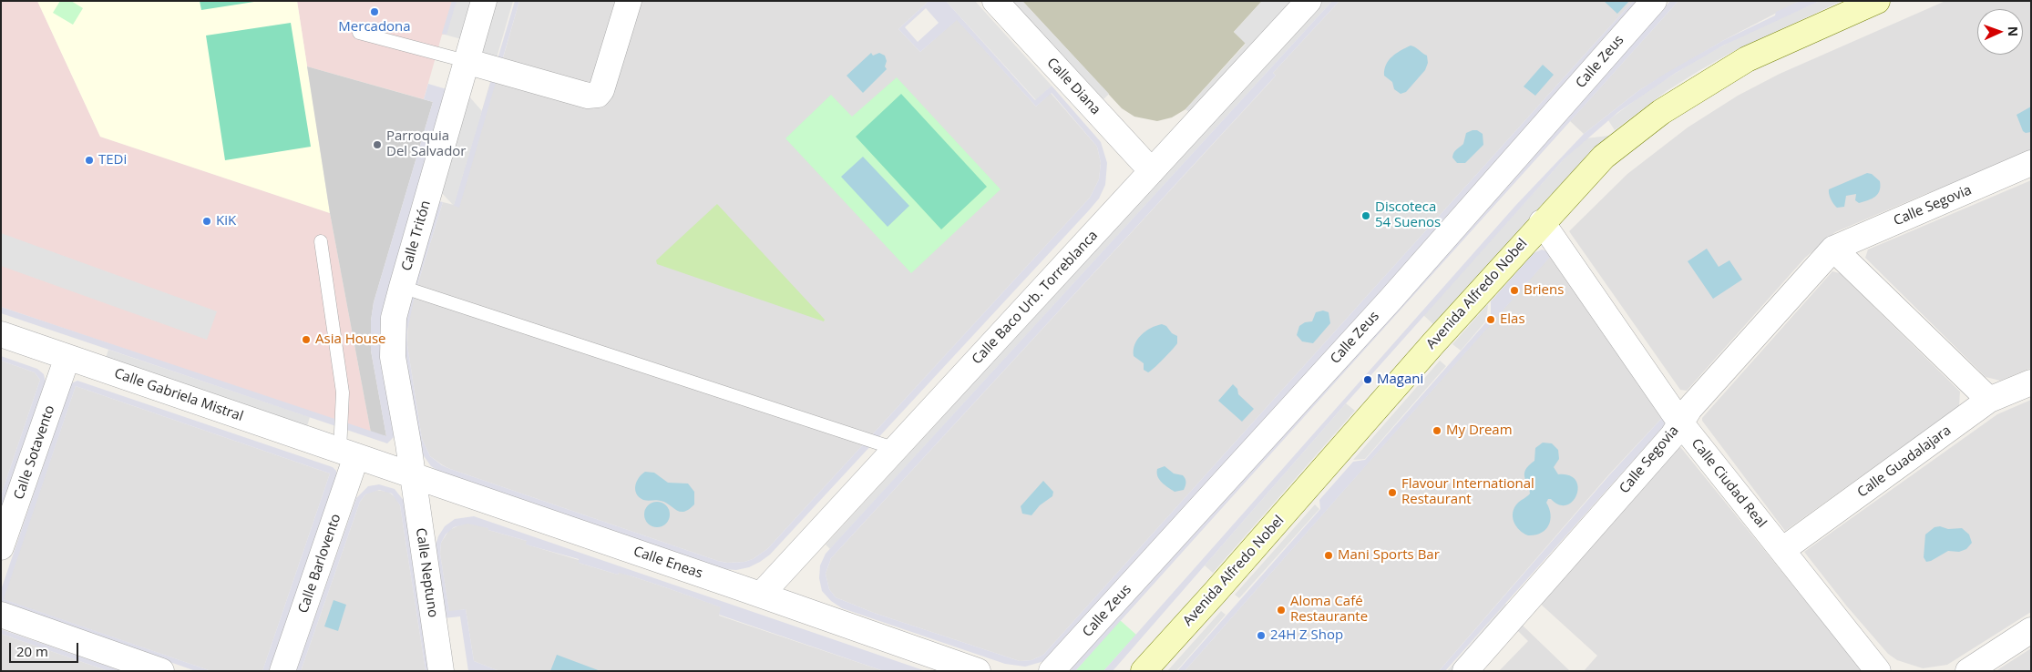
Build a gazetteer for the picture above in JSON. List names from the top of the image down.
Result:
{
  "streets": {
    "main road": ["Avenida Alfredo Nobel"],
    "street": [
      "Calle Zeus",
      "Calle Diana",
      "Calle Segovia",
      "Calle Tritón",
      "Calle Baco Urb. Torreblanca",
      "Calle Gabriela Mistral",
      "Calle Sotavento",
      "Calle Guadalajara",
      "Calle Ciudad Real",
      "Calle Eneas",
      "Calle Barlovento",
      "Calle Neptuno"
    ]
  },
  "crossings": [
    ["Calle Diana", "Calle Baco Urb. Torreblanca"],
    ["Calle Segovia", "Calle Ciudad Real"],
    ["Calle Tritón", "Calle Eneas"],
    ["Calle Tritón", "Calle Neptuno"],
    ["Avenida Alfredo Nobel", "Calle Ciudad Real"],
    ["Calle Baco Urb. Torreblanca", "Calle Eneas"],
    ["Calle Gabriela Mistral", "Calle Sotavento"],
    ["Calle Gabriela Mistral", "Calle Eneas"],
    ["Calle Gabriela Mistral", "Calle Barlovento"],
    ["Calle Guadalajara", "Calle Ciudad Real"],
    ["Calle Eneas", "Calle Barlovento"],
    ["Calle Eneas", "Calle Neptuno"]
  ],
  "places": [
    "Mercadona",
    "Parroquia Del Salvador",
    "TEDi",
    "Discoteca 54 Suenos",
    "KiK",
    "Briens",
    "Elas",
    "Asia House",
    "Magani",
    "My Dream",
    "Flavour International Restaurant",
    "Mani Sports Bar",
    "Aloma Café Restaurante",
    "24H Z Shop"
  ],
  "scale_bar": "20 m",
  "north": "right"
}
